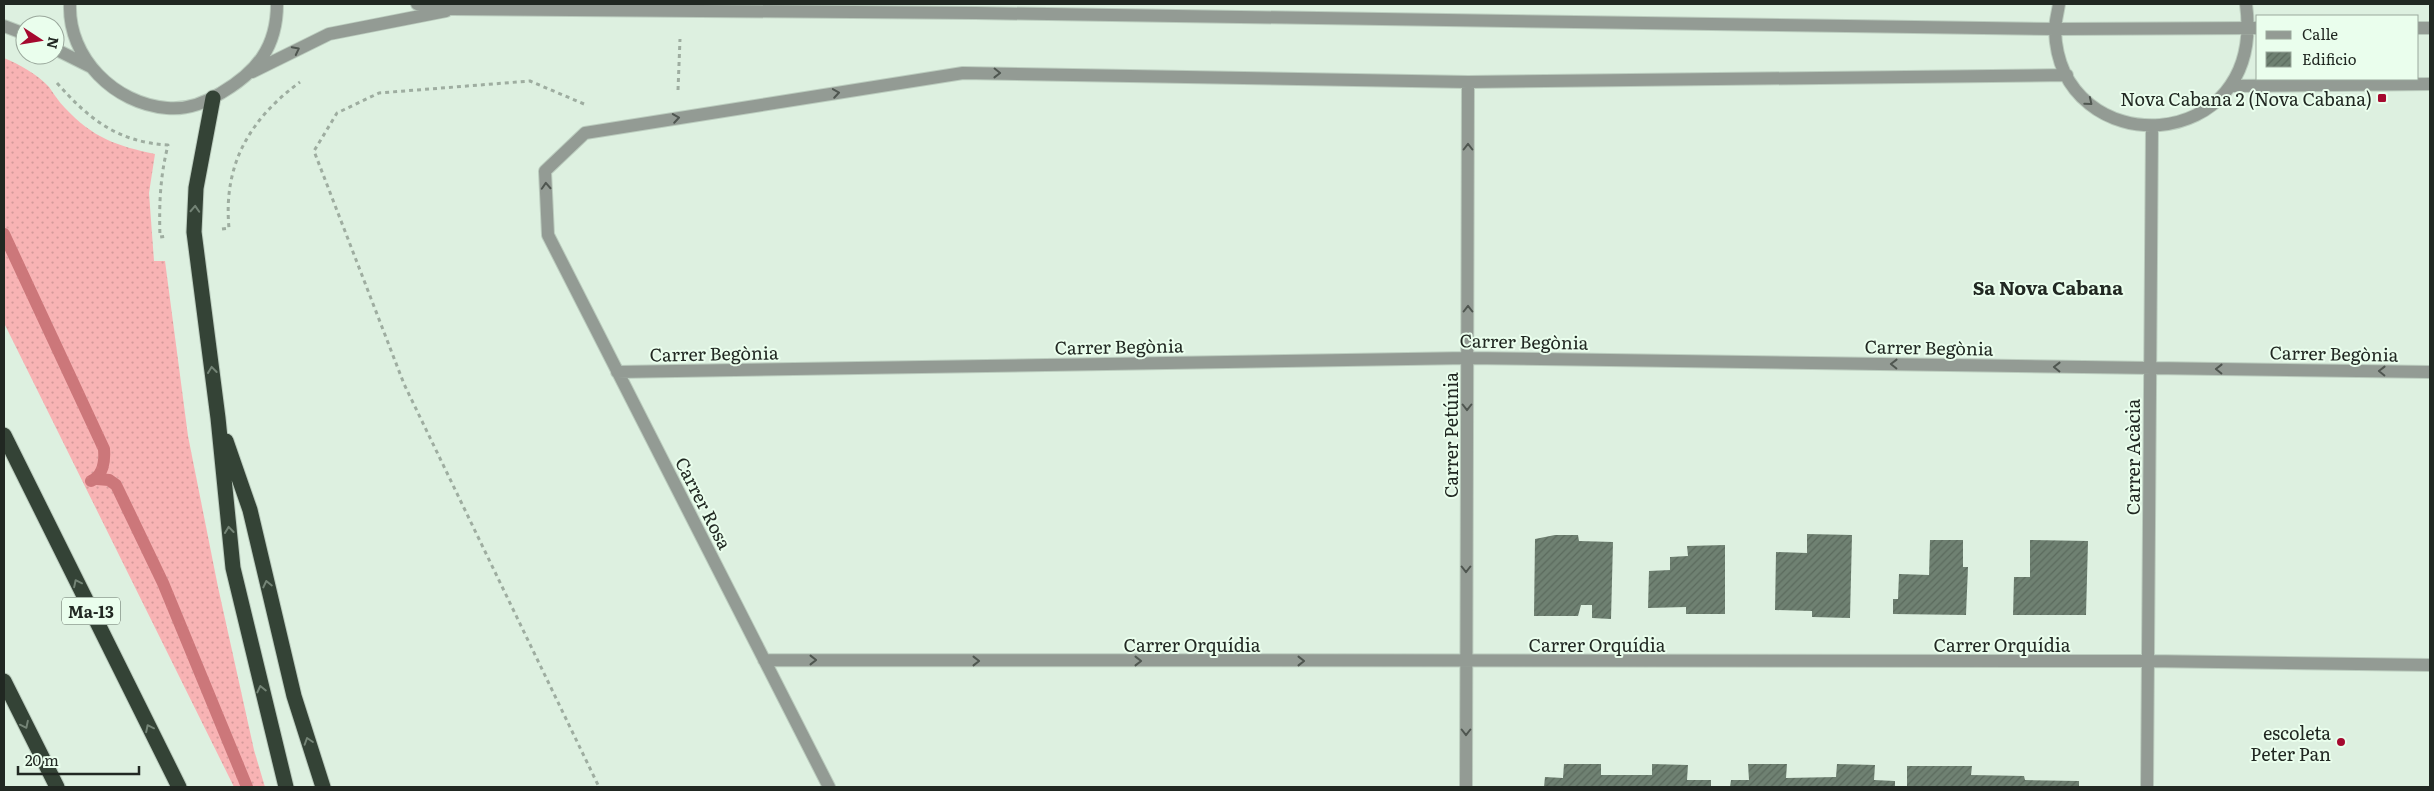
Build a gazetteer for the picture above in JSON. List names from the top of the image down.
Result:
{
  "streets": {
    "highway": ["Ma-13"],
    "street": [
      "Carrer Begònia",
      "Carrer Petúnia",
      "Carrer Acàcia",
      "Carrer Rosa",
      "Carrer Orquídia"
    ]
  },
  "crossings": [
    ["Carrer Begònia", "Carrer Petúnia"],
    ["Carrer Begònia", "Carrer Acàcia"],
    ["Carrer Begònia", "Carrer Rosa"],
    ["Carrer Petúnia", "Carrer Rosa"],
    ["Carrer Petúnia", "Carrer Orquídia"],
    ["Carrer Acàcia", "Carrer Orquídia"],
    ["Carrer Rosa", "Carrer Orquídia"]
  ],
  "one_way": ["Carrer Begònia", "Carrer Orquídia"],
  "districts": ["Sa Nova Cabana"],
  "places": {
    "transit": ["Nova Cabana 2 (Nova Cabana)"],
    "other": ["escoleta Peter Pan"]
  },
  "legend": ["Calle", "Edificio"],
  "scale_bar": "20 m",
  "north": "right"
}
